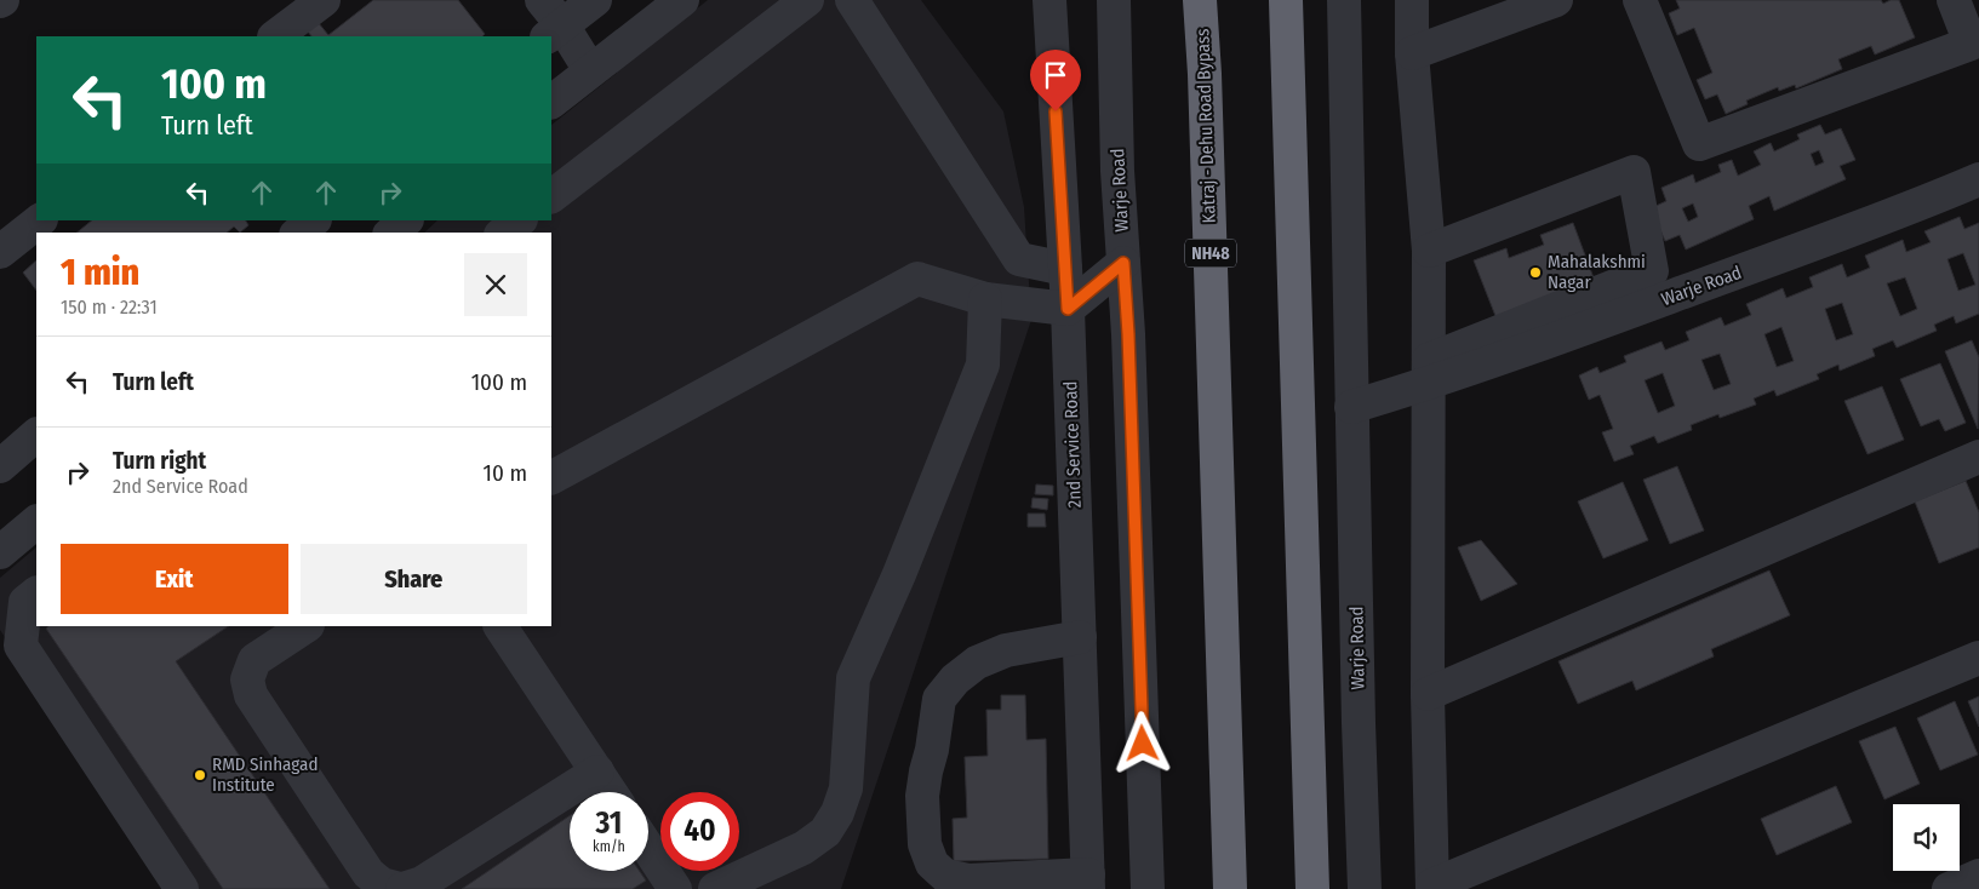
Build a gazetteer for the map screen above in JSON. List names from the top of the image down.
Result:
{
  "streets": {
    "highway": ["Katraj - Dehu Road Bypass", "NH48"],
    "street": ["Warje Road", "2nd Service Road"]
  },
  "places": ["Mahalakshmi Nagar", "RMD Sinhagad Institute"],
  "page": {
    "turn": ["100 m", "Turn left"],
    "heading": ["1 min", "150 m · 22:31"],
    "list": [
      {
        "name": "Turn left",
        "value": "100 m"
      },
      {
        "name": "Turn right",
        "note": "2nd Service Road",
        "value": "10 m"
      }
    ],
    "buttons": ["Exit", "Share"],
    "speed": "31 km/h",
    "limit": "40"
  }
}
